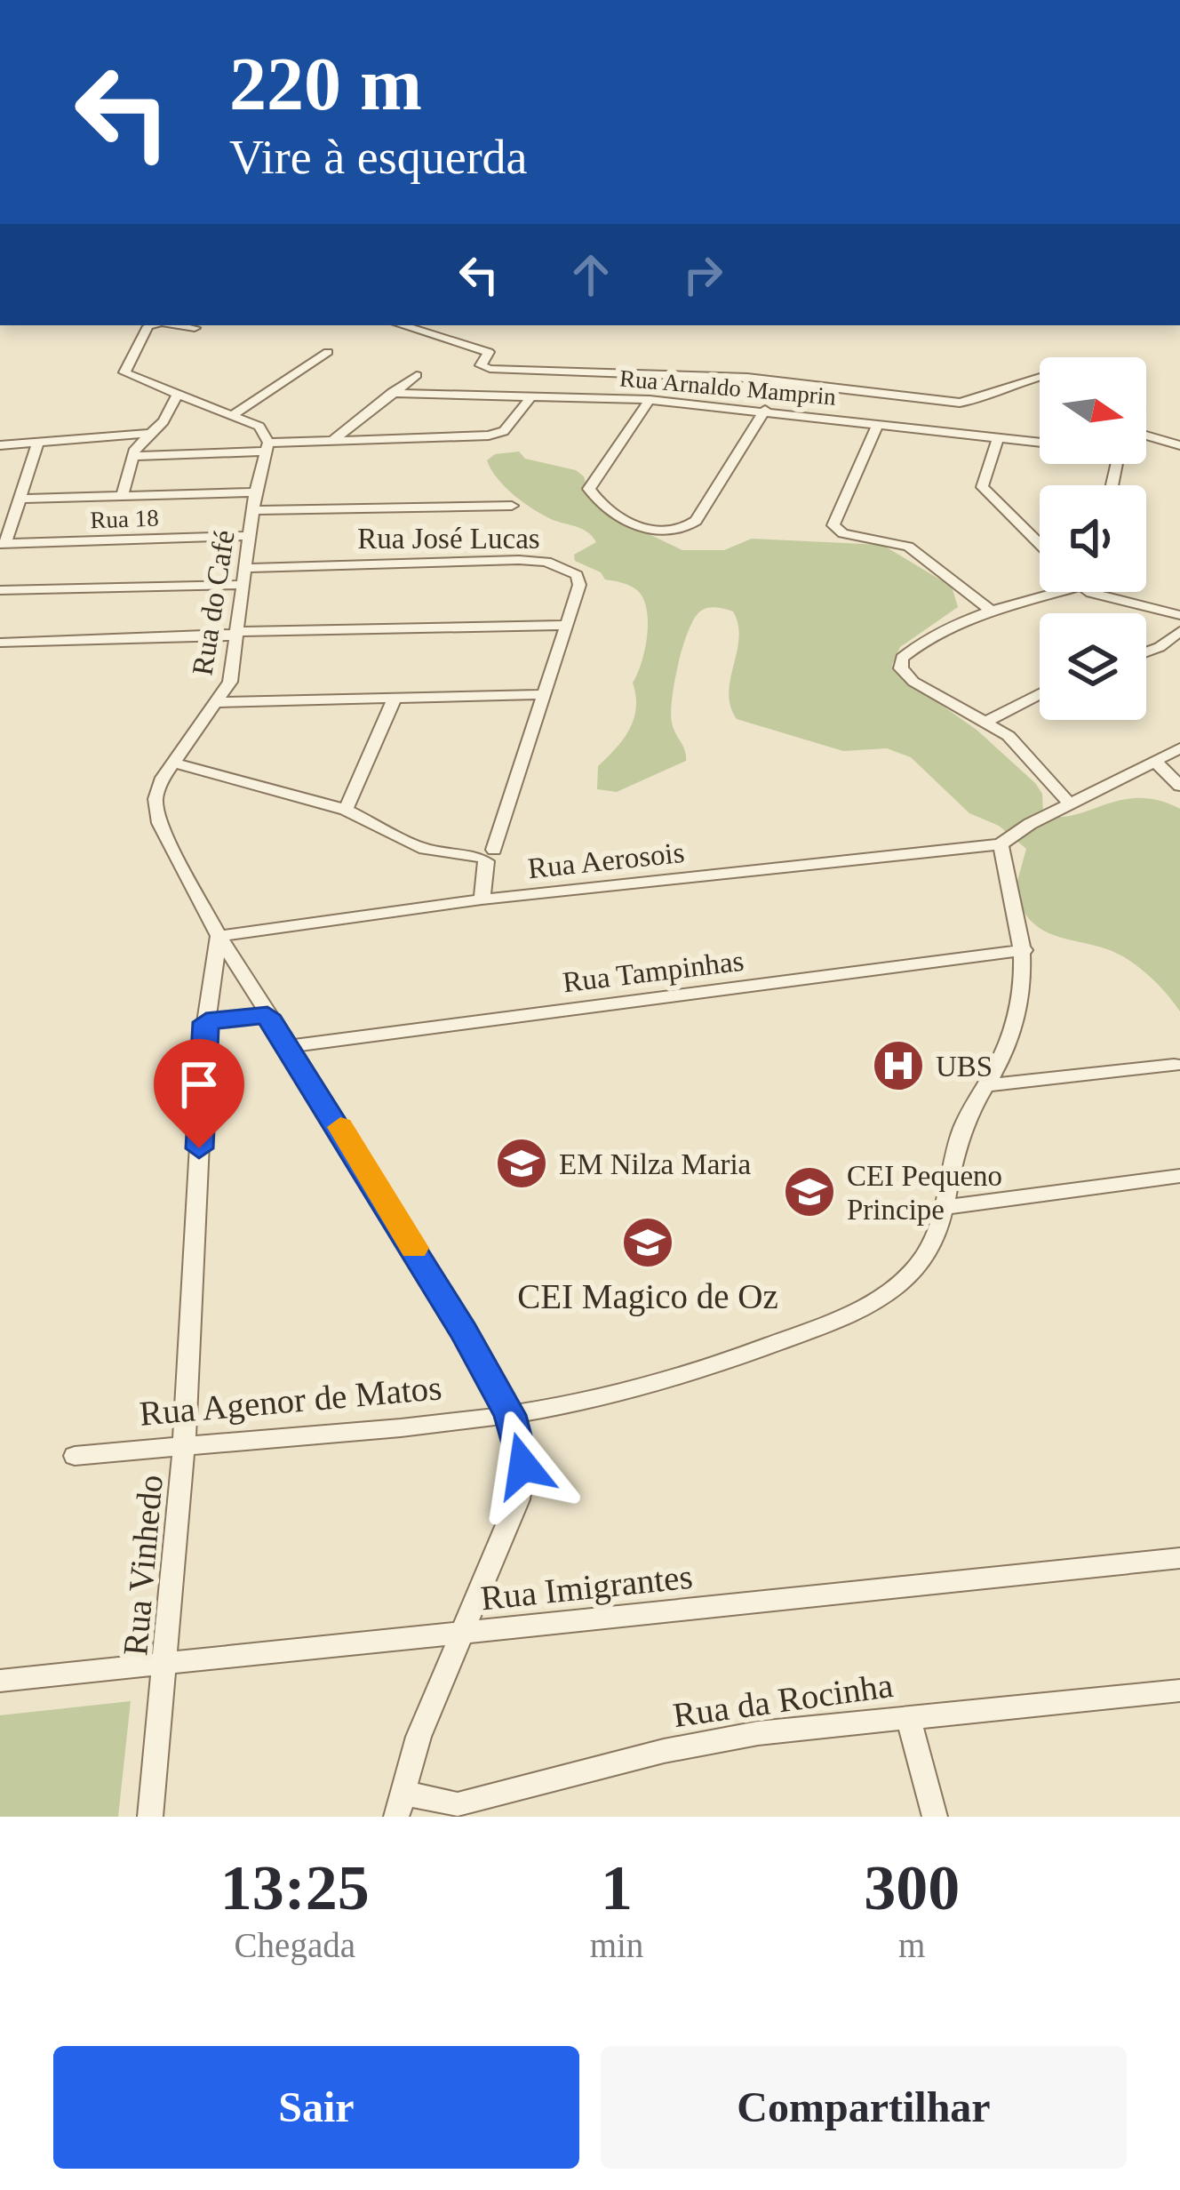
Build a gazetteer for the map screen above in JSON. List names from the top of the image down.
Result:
{
  "streets": {
    "street": [
      "Rua Arnaldo Mamprin",
      "Rua 18",
      "Rua José Lucas",
      "Rua do Café",
      "Rua Aerosois",
      "Rua Tampinhas",
      "Rua Agenor de Matos",
      "Rua Vinhedo",
      "Rua Imigrantes",
      "Rua da Rocinha"
    ]
  },
  "crossings": [
    ["Rua 18", "Rua do Café"],
    ["Rua José Lucas", "Rua do Café"],
    ["Rua José Lucas", "Rua Aerosois"],
    ["Rua do Café", "Rua Aerosois"],
    ["Rua do Café", "Rua Tampinhas"],
    ["Rua do Café", "Rua Agenor de Matos"],
    ["Rua do Café", "Rua Vinhedo"],
    ["Rua do Café", "Rua Imigrantes"],
    ["Rua do Café", "Rua da Rocinha"],
    ["Rua Aerosois", "Rua Agenor de Matos"],
    ["Rua Aerosois", "Rua Vinhedo"],
    ["Rua Tampinhas", "Rua Agenor de Matos"],
    ["Rua Agenor de Matos", "Rua Vinhedo"],
    ["Rua Vinhedo", "Rua Imigrantes"]
  ],
  "places": {
    "hospital": ["UBS"],
    "school or university": ["EM Nilza Maria", "CEI Pequeno Principe", "CEI Magico de Oz"]
  },
  "north": "right",
  "page": {
    "turn": ["220 m", "Vire à esquerda"],
    "eta": [
      "13:25",
      "Chegada",
      "1",
      "min",
      "300",
      "m"
    ],
    "buttons": ["Sair", "Compartilhar"]
  }
}
